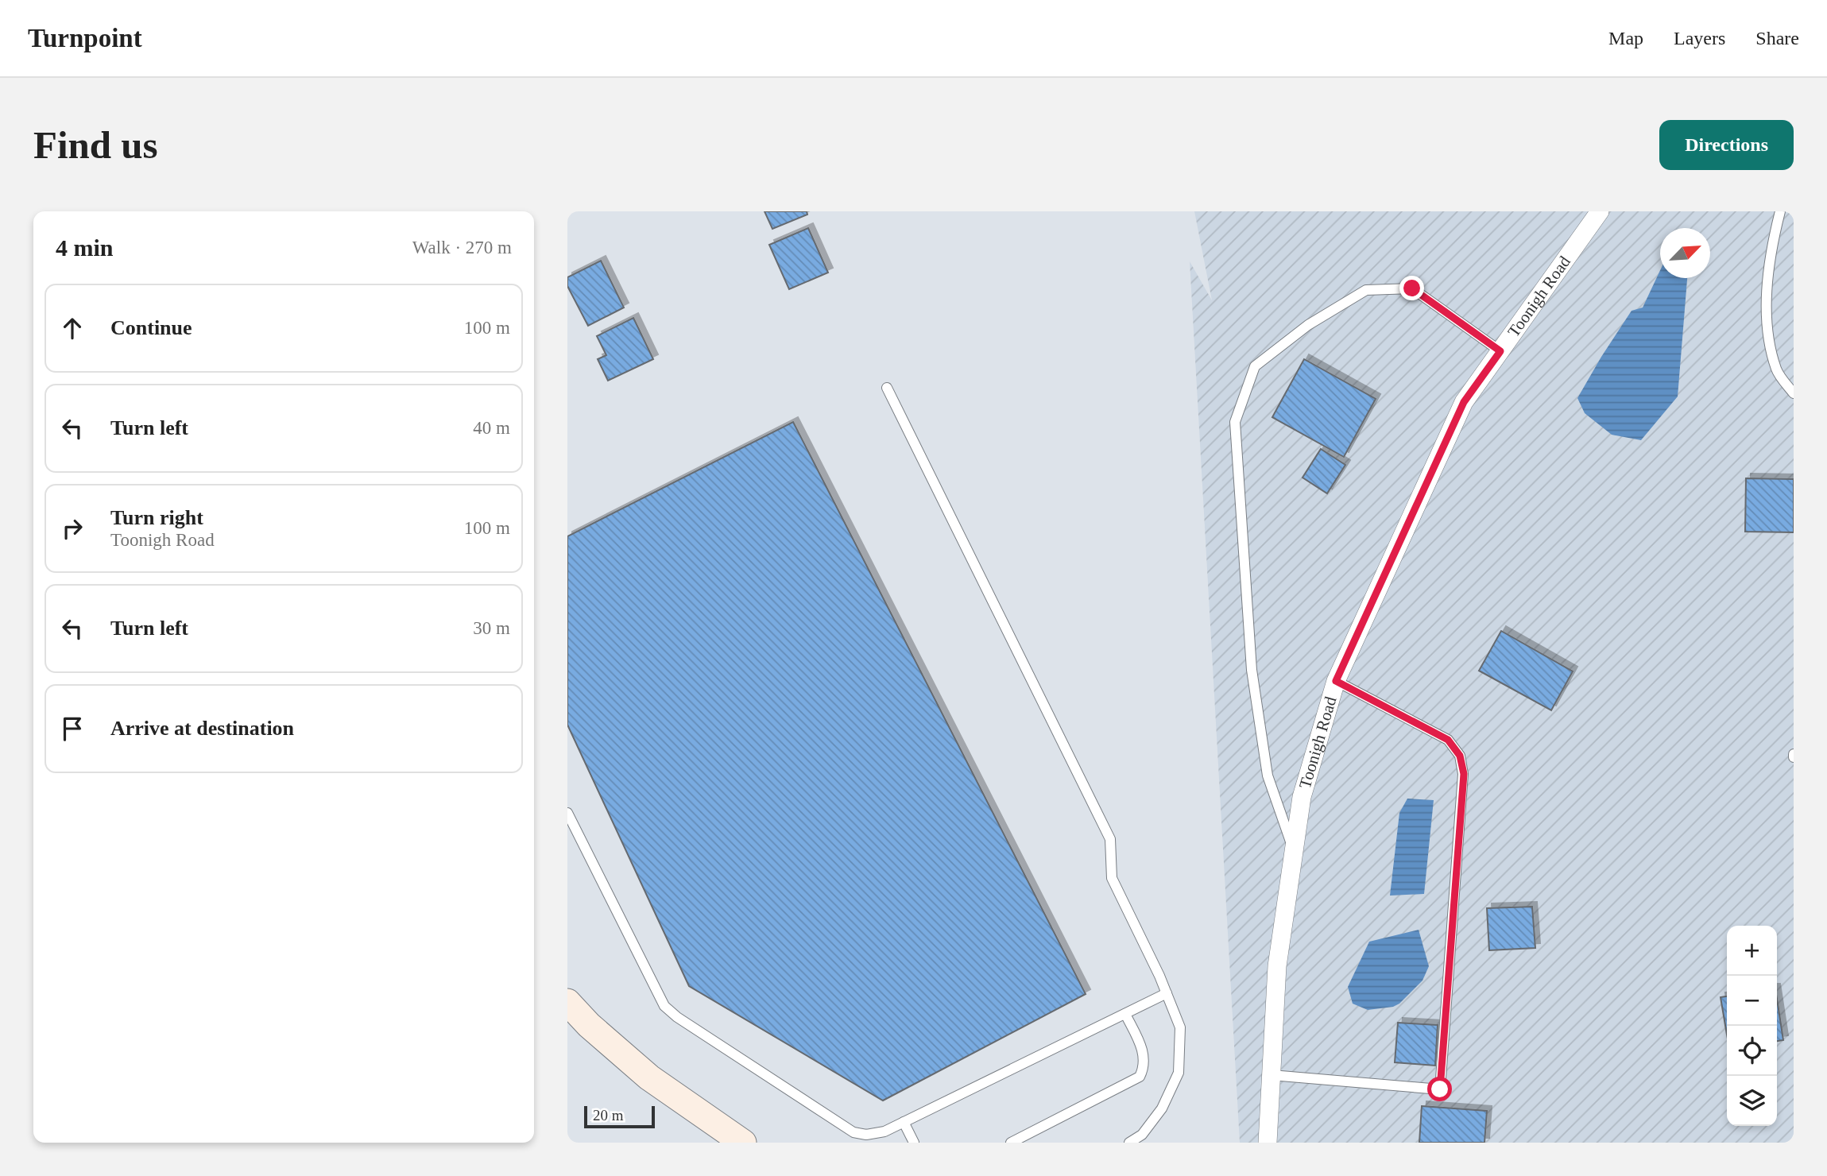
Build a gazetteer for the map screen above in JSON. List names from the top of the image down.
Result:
{
  "streets": {
    "street": ["Toonigh Road"]
  },
  "scale_bar": "20 m",
  "north": "top right",
  "page": {
    "header": "Turnpoint",
    "nav": ["Map", "Layers", "Share"],
    "buttons": "Directions",
    "title": "Find us",
    "heading": ["4 min", "Walk · 270 m"],
    "list": [
      ["Continue", "100 m"],
      ["Turn left", "40 m"],
      ["Turn right", "Toonigh Road", "100 m"],
      ["Turn left", "30 m"],
      "Arrive at destination"
    ],
    "map_buttons": ["+", "−"],
    "scale": "20 m"
  }
}
